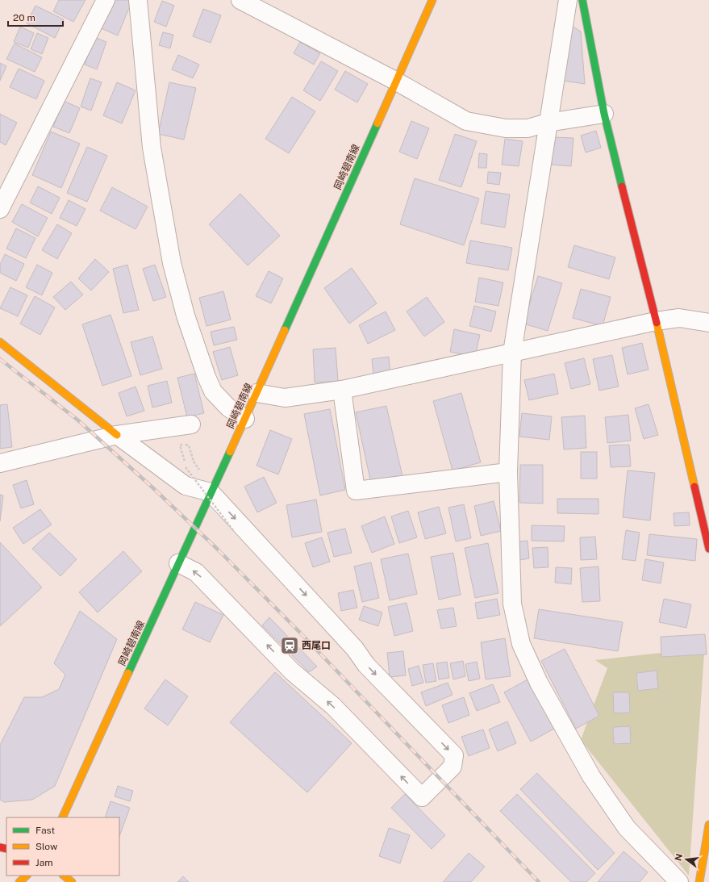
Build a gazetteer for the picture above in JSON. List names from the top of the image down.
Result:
{
  "streets": {
    "main road": ["岡崎碧南線"]
  },
  "places": {
    "station": ["西尾口"]
  },
  "legend": ["Fast", "Slow", "Jam"],
  "scale_bar": "20 m",
  "north": "left"
}
